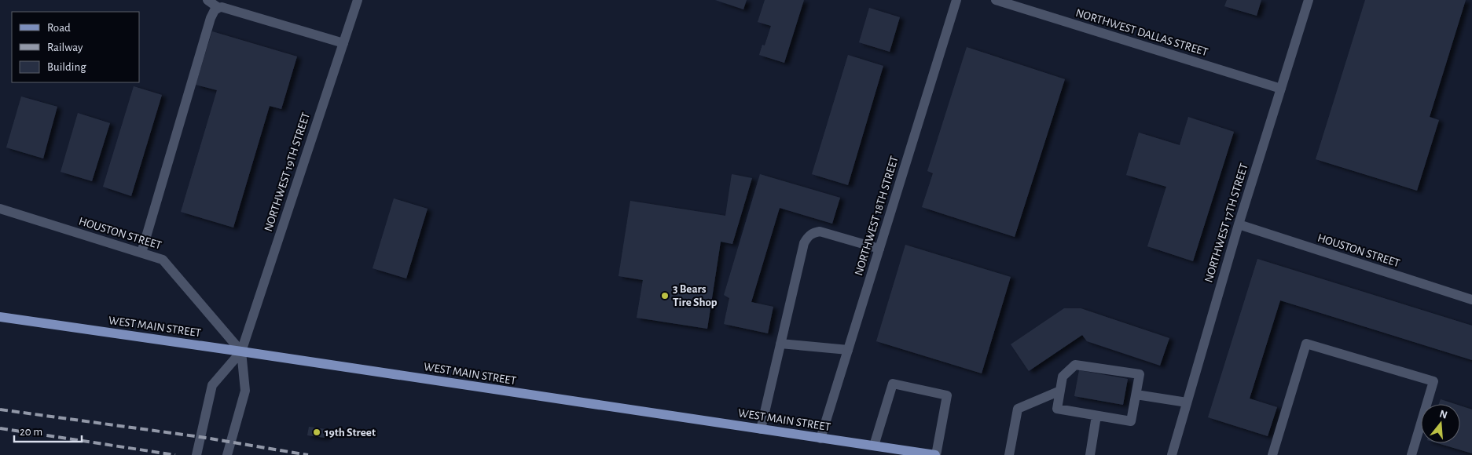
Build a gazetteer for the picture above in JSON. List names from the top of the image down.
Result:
{
  "streets": {
    "main road": ["WEST MAIN STREET"],
    "street": [
      "NORTHWEST DALLAS STREET",
      "NORTHWEST 19TH STREET",
      "NORTHWEST 18TH STREET",
      "NORTHWEST 17TH STREET",
      "HOUSTON STREET"
    ]
  },
  "crossings": [
    ["NORTHWEST DALLAS STREET", "NORTHWEST 17TH STREET"],
    ["NORTHWEST 19TH STREET", "HOUSTON STREET"],
    ["NORTHWEST 19TH STREET", "WEST MAIN STREET"],
    ["NORTHWEST 18TH STREET", "WEST MAIN STREET"],
    ["NORTHWEST 17TH STREET", "HOUSTON STREET"],
    ["HOUSTON STREET", "WEST MAIN STREET"]
  ],
  "places": ["3 Bears Tire Shop", "19th Street"],
  "legend": ["Road", "Railway", "Building"],
  "scale_bar": "20 m",
  "north": "top"
}
